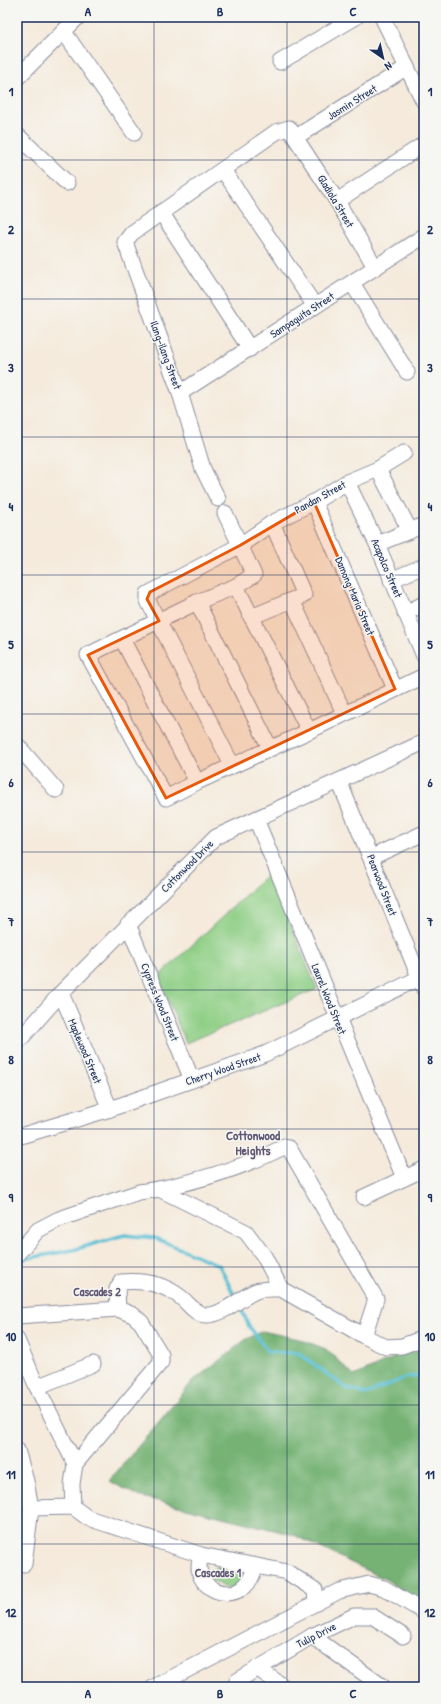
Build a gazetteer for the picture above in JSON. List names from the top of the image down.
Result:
{
  "streets": {
    "street": [
      "Jasmin Street",
      "Gladiola Street",
      "Sampaguita Street",
      "Ilang-ilang Street",
      "Pandan Street",
      "Acapolco Street",
      "Damong Maria Street",
      "Cottonwood Drive",
      "Pearwood Street",
      "Laurel Wood Street",
      "Cypress Wood Street",
      "Maplewood Street",
      "Cherry Wood Street",
      "Tulip Drive"
    ]
  },
  "crossings": [
    ["Jasmin Street", "Gladiola Street"],
    ["Gladiola Street", "Sampaguita Street"],
    ["Sampaguita Street", "Ilang-ilang Street"],
    ["Pandan Street", "Acapolco Street"],
    ["Pandan Street", "Damong Maria Street"],
    ["Cottonwood Drive", "Pearwood Street"],
    ["Cottonwood Drive", "Laurel Wood Street"],
    ["Cottonwood Drive", "Cypress Wood Street"],
    ["Cottonwood Drive", "Maplewood Street"],
    ["Pearwood Street", "Cherry Wood Street"],
    ["Laurel Wood Street", "Cherry Wood Street"],
    ["Cypress Wood Street", "Cherry Wood Street"],
    ["Maplewood Street", "Cherry Wood Street"]
  ],
  "districts": ["Cottonwood Heights", "Cascades 2", "Cascades 1"],
  "north": "bottom right",
  "grid": {
    "columns": ["A", "B", "C"],
    "rows": [
      "1",
      "2",
      "3",
      "4",
      "5",
      "6",
      "7",
      "8",
      "9",
      "10",
      "11",
      "12"
    ]
  }
}
